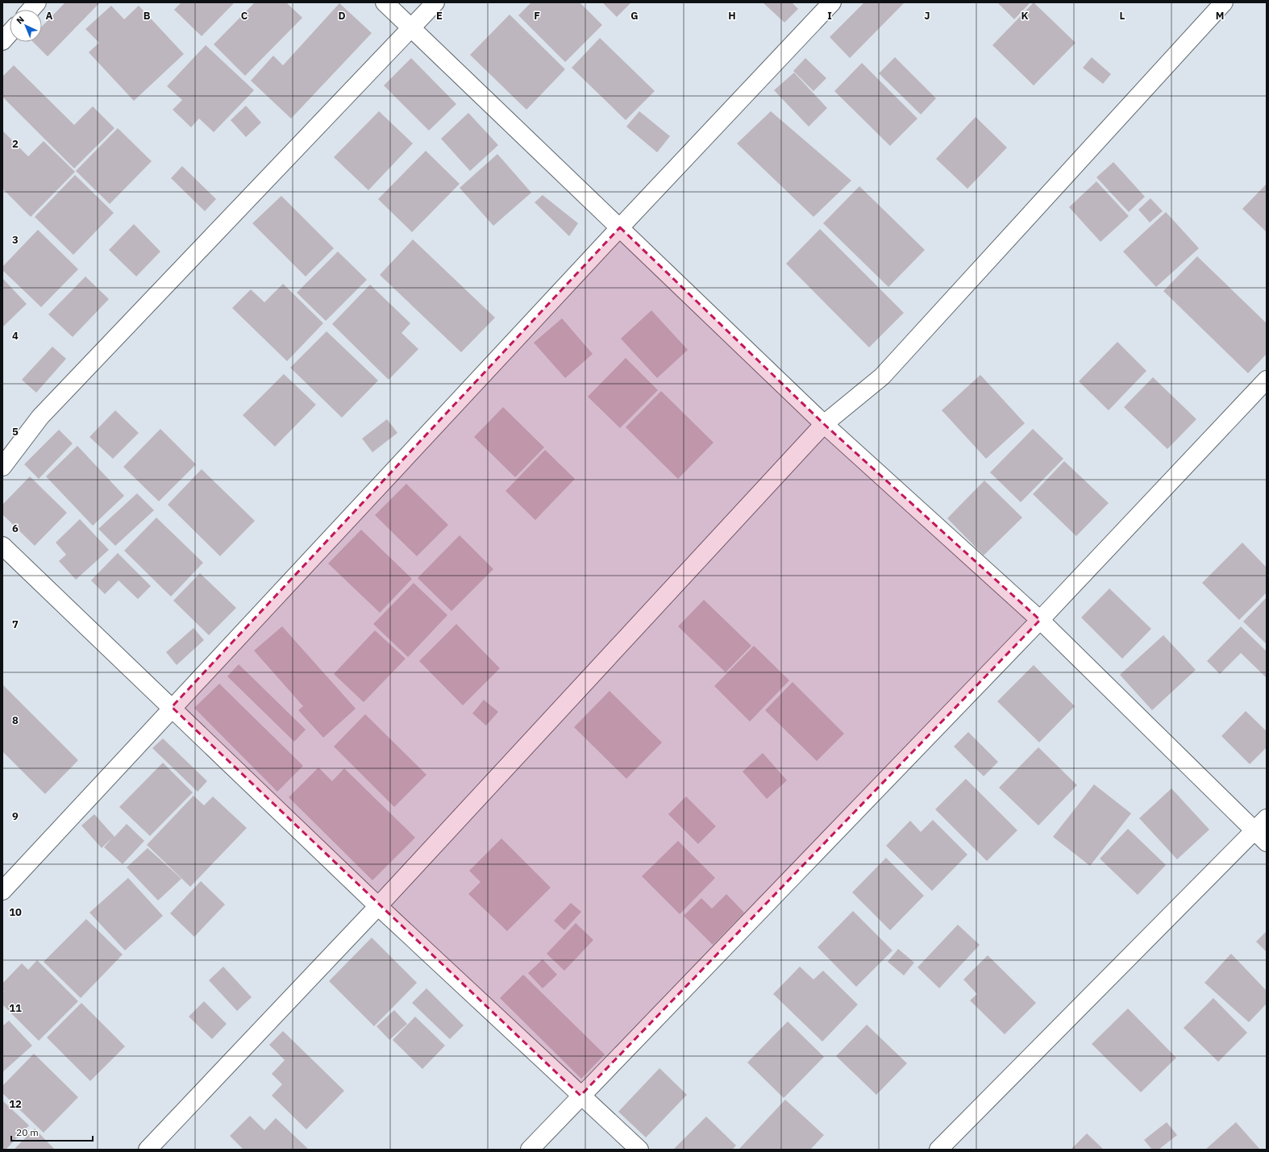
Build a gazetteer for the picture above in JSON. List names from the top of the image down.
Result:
{
  "scale_bar": "20 m",
  "north": "top left",
  "grid": {
    "columns": [
      "A",
      "B",
      "C",
      "D",
      "E",
      "F",
      "G",
      "H",
      "I",
      "J",
      "K",
      "L",
      "M"
    ],
    "rows": [
      "2",
      "3",
      "4",
      "5",
      "6",
      "7",
      "8",
      "9",
      "10",
      "11",
      "12"
    ]
  }
}
